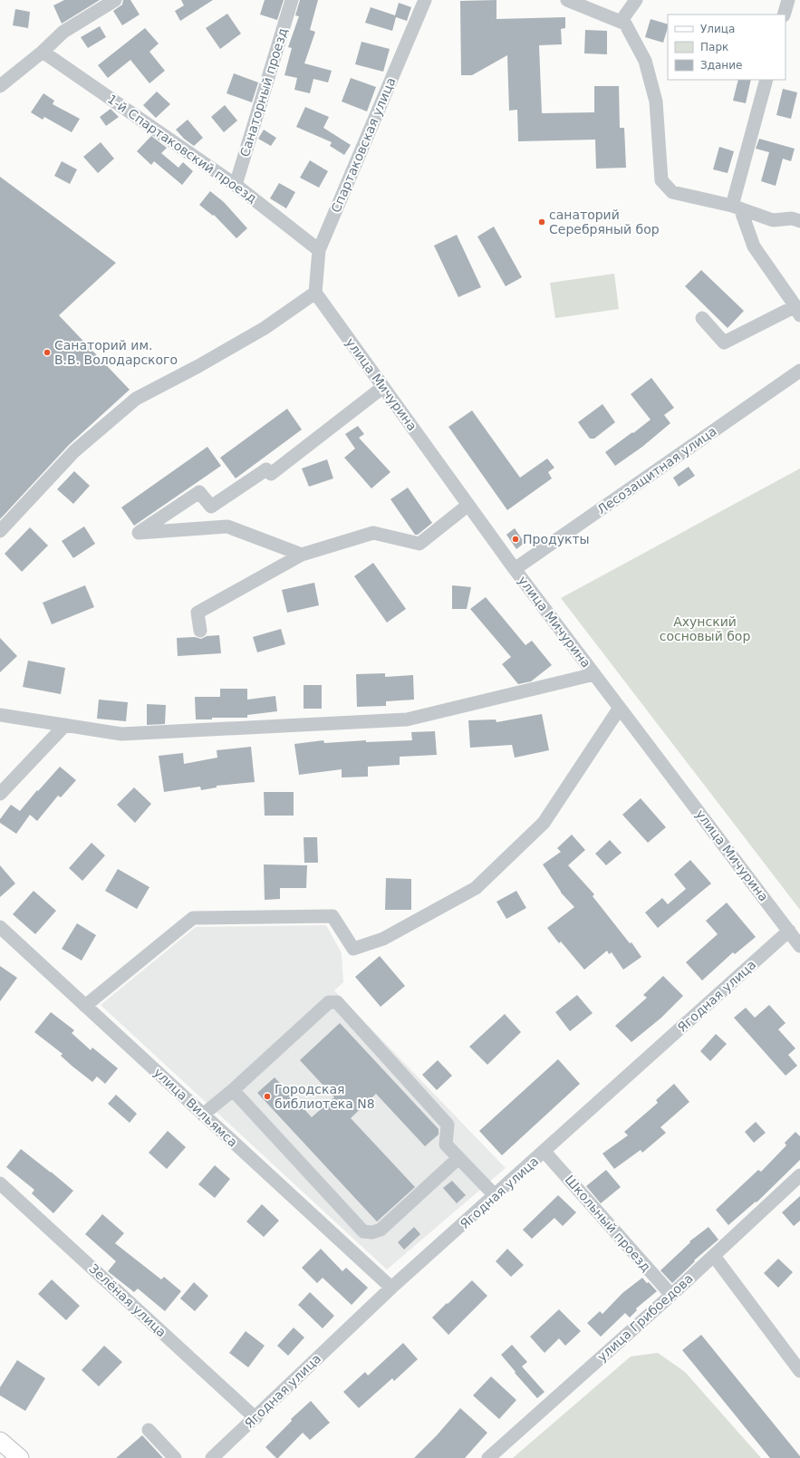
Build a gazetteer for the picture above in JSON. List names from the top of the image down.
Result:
{
  "streets": {
    "street": [
      "Санаторный проезд",
      "Спартаковская улица",
      "1-й Спартаковский проезд",
      "улица Мичурина",
      "Лесозащитная улица",
      "Ягодная улица",
      "улица Вильямса",
      "Школьный проезд",
      "Зелёная улица",
      "улица Грибоедова"
    ]
  },
  "crossings": [
    ["Санаторный проезд", "1-й Спартаковский проезд"],
    ["Спартаковская улица", "1-й Спартаковский проезд"],
    ["Спартаковская улица", "улица Мичурина"],
    ["улица Мичурина", "Лесозащитная улица"],
    ["улица Мичурина", "Ягодная улица"],
    ["Ягодная улица", "улица Вильямса"],
    ["Ягодная улица", "Школьный проезд"],
    ["Ягодная улица", "Зелёная улица"],
    ["Школьный проезд", "улица Грибоедова"]
  ],
  "parks": ["Ахунский сосновый бор"],
  "places": [
    "санаторий Серебряный бор",
    "Санаторий им. В.В. Володарского",
    "Продукты",
    "Городская библиотека N8"
  ],
  "legend": ["Улица", "Парк", "Здание"]
}
